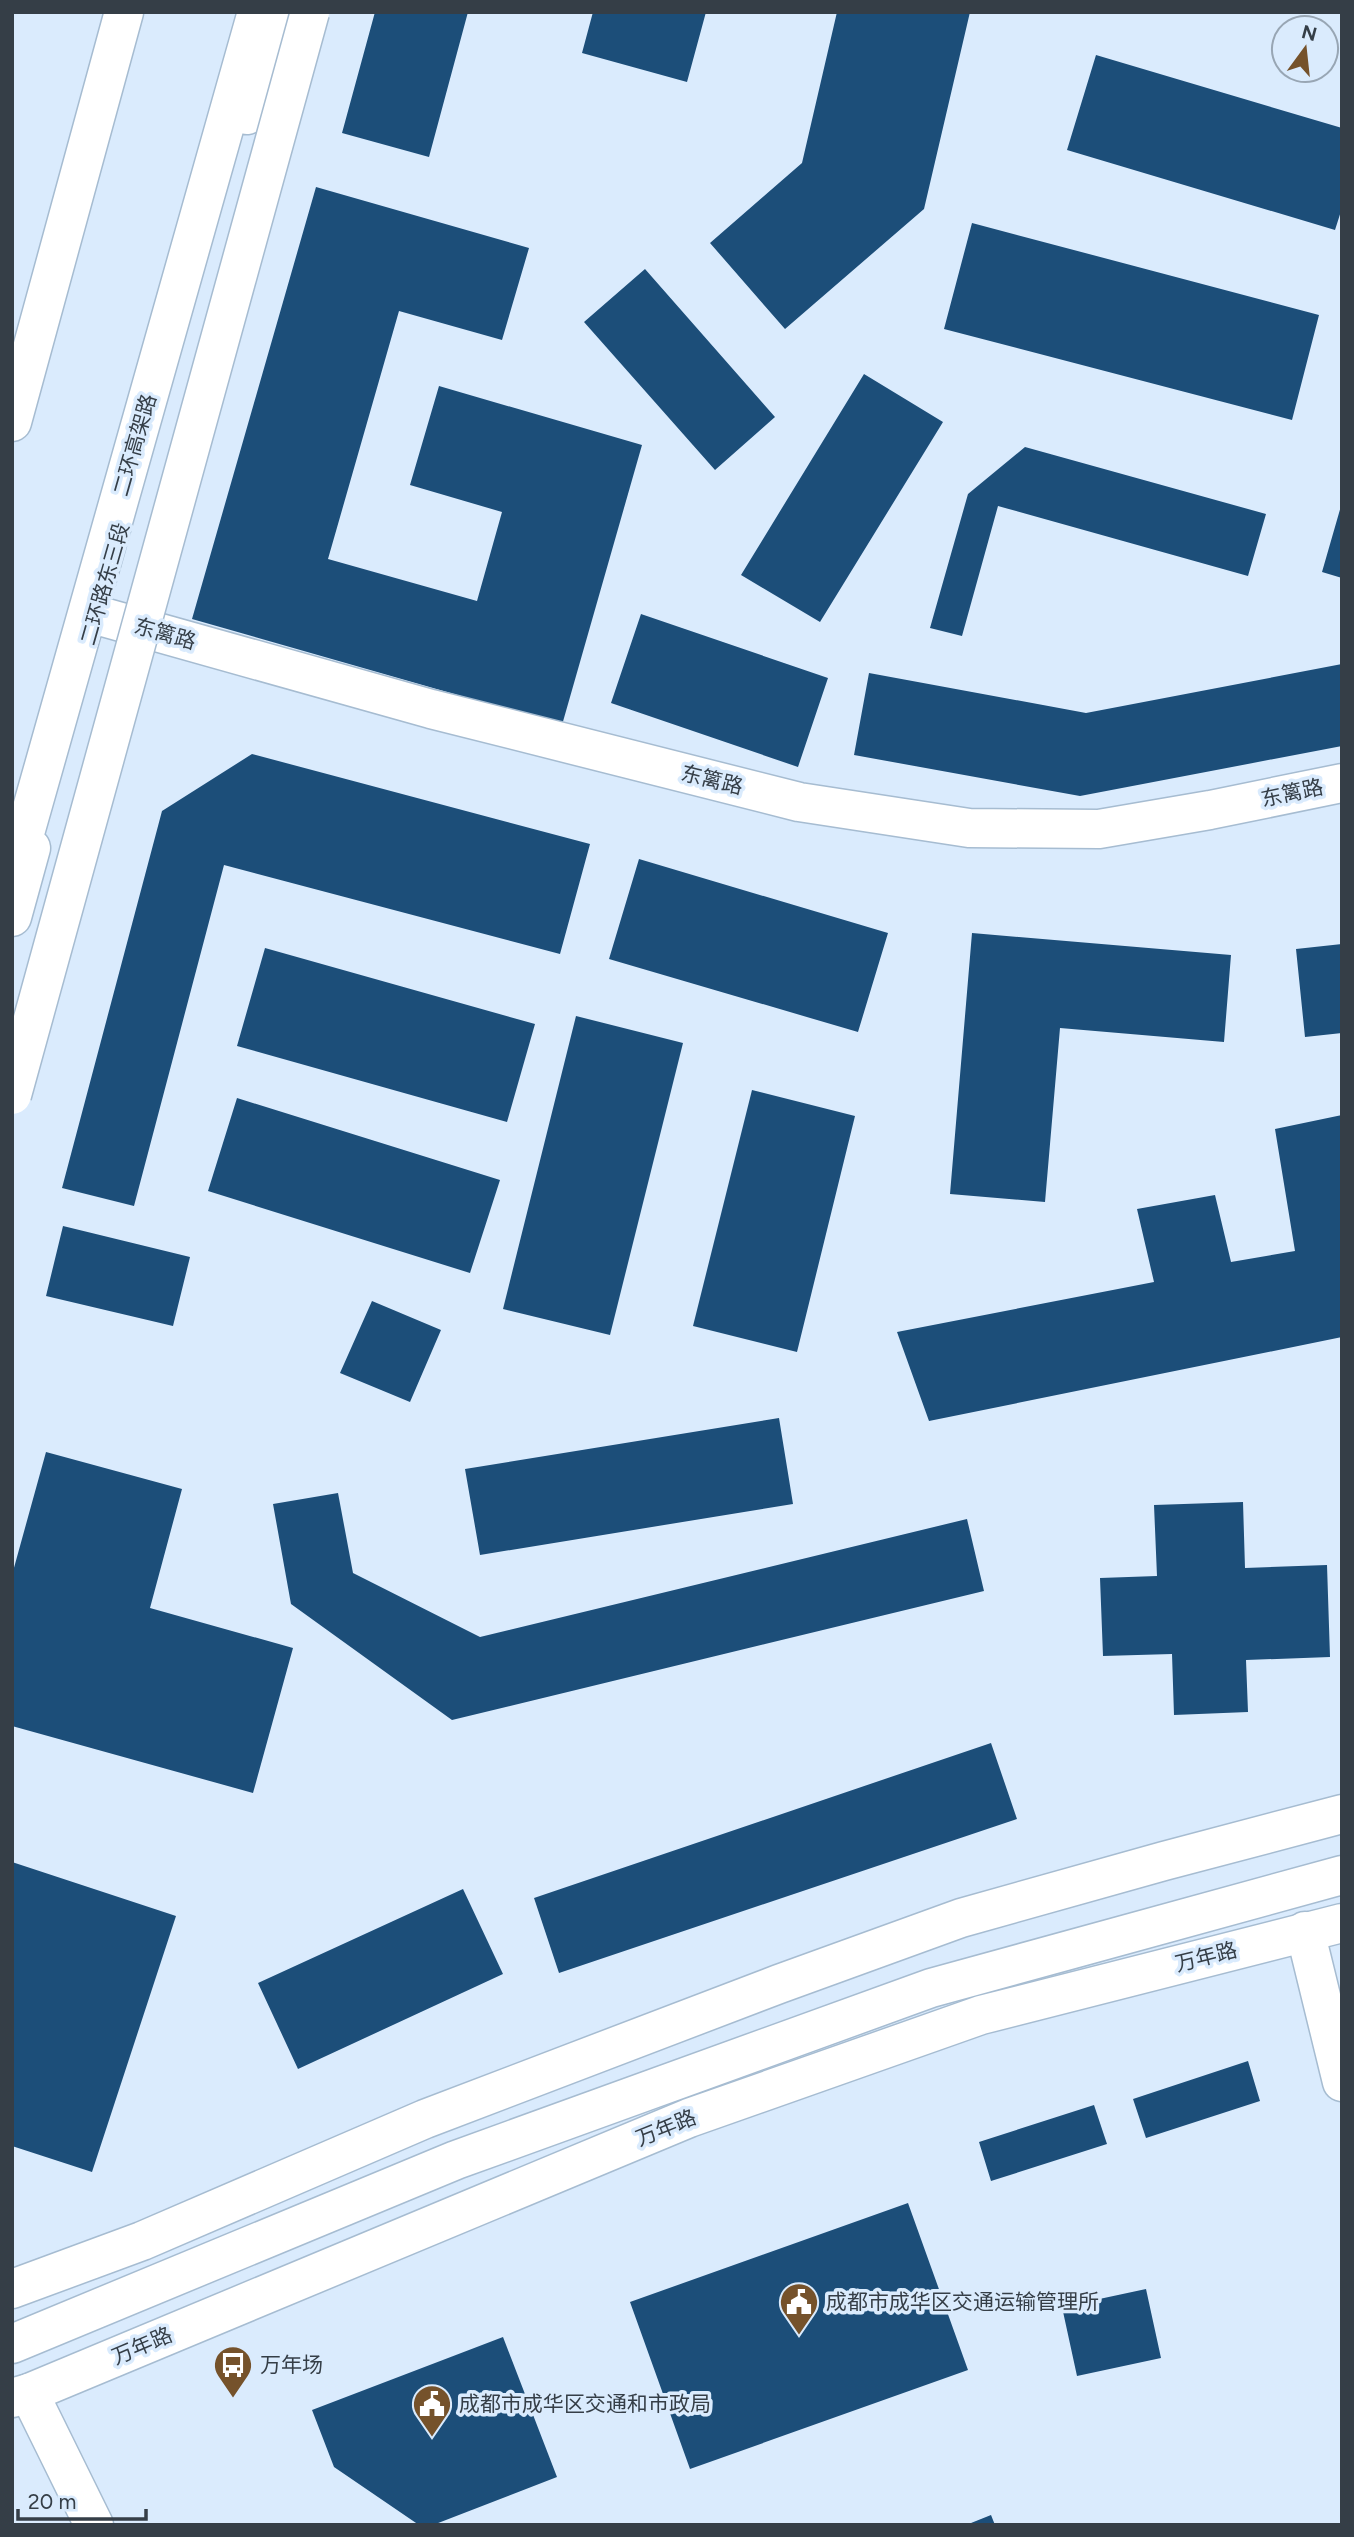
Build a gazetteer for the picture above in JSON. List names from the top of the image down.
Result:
{
  "streets": {
    "main road": [
      "二环高架路",
      "二环路东三段",
      "东篱路",
      "万年路"
    ]
  },
  "crossings": [
    ["二环路东三段", "东篱路"]
  ],
  "places": {
    "public building": ["成都市成华区交通运输管理所", "成都市成华区交通和市政局"],
    "bus stop": ["万年场"]
  },
  "scale_bar": "20 m",
  "north": "top"
}
